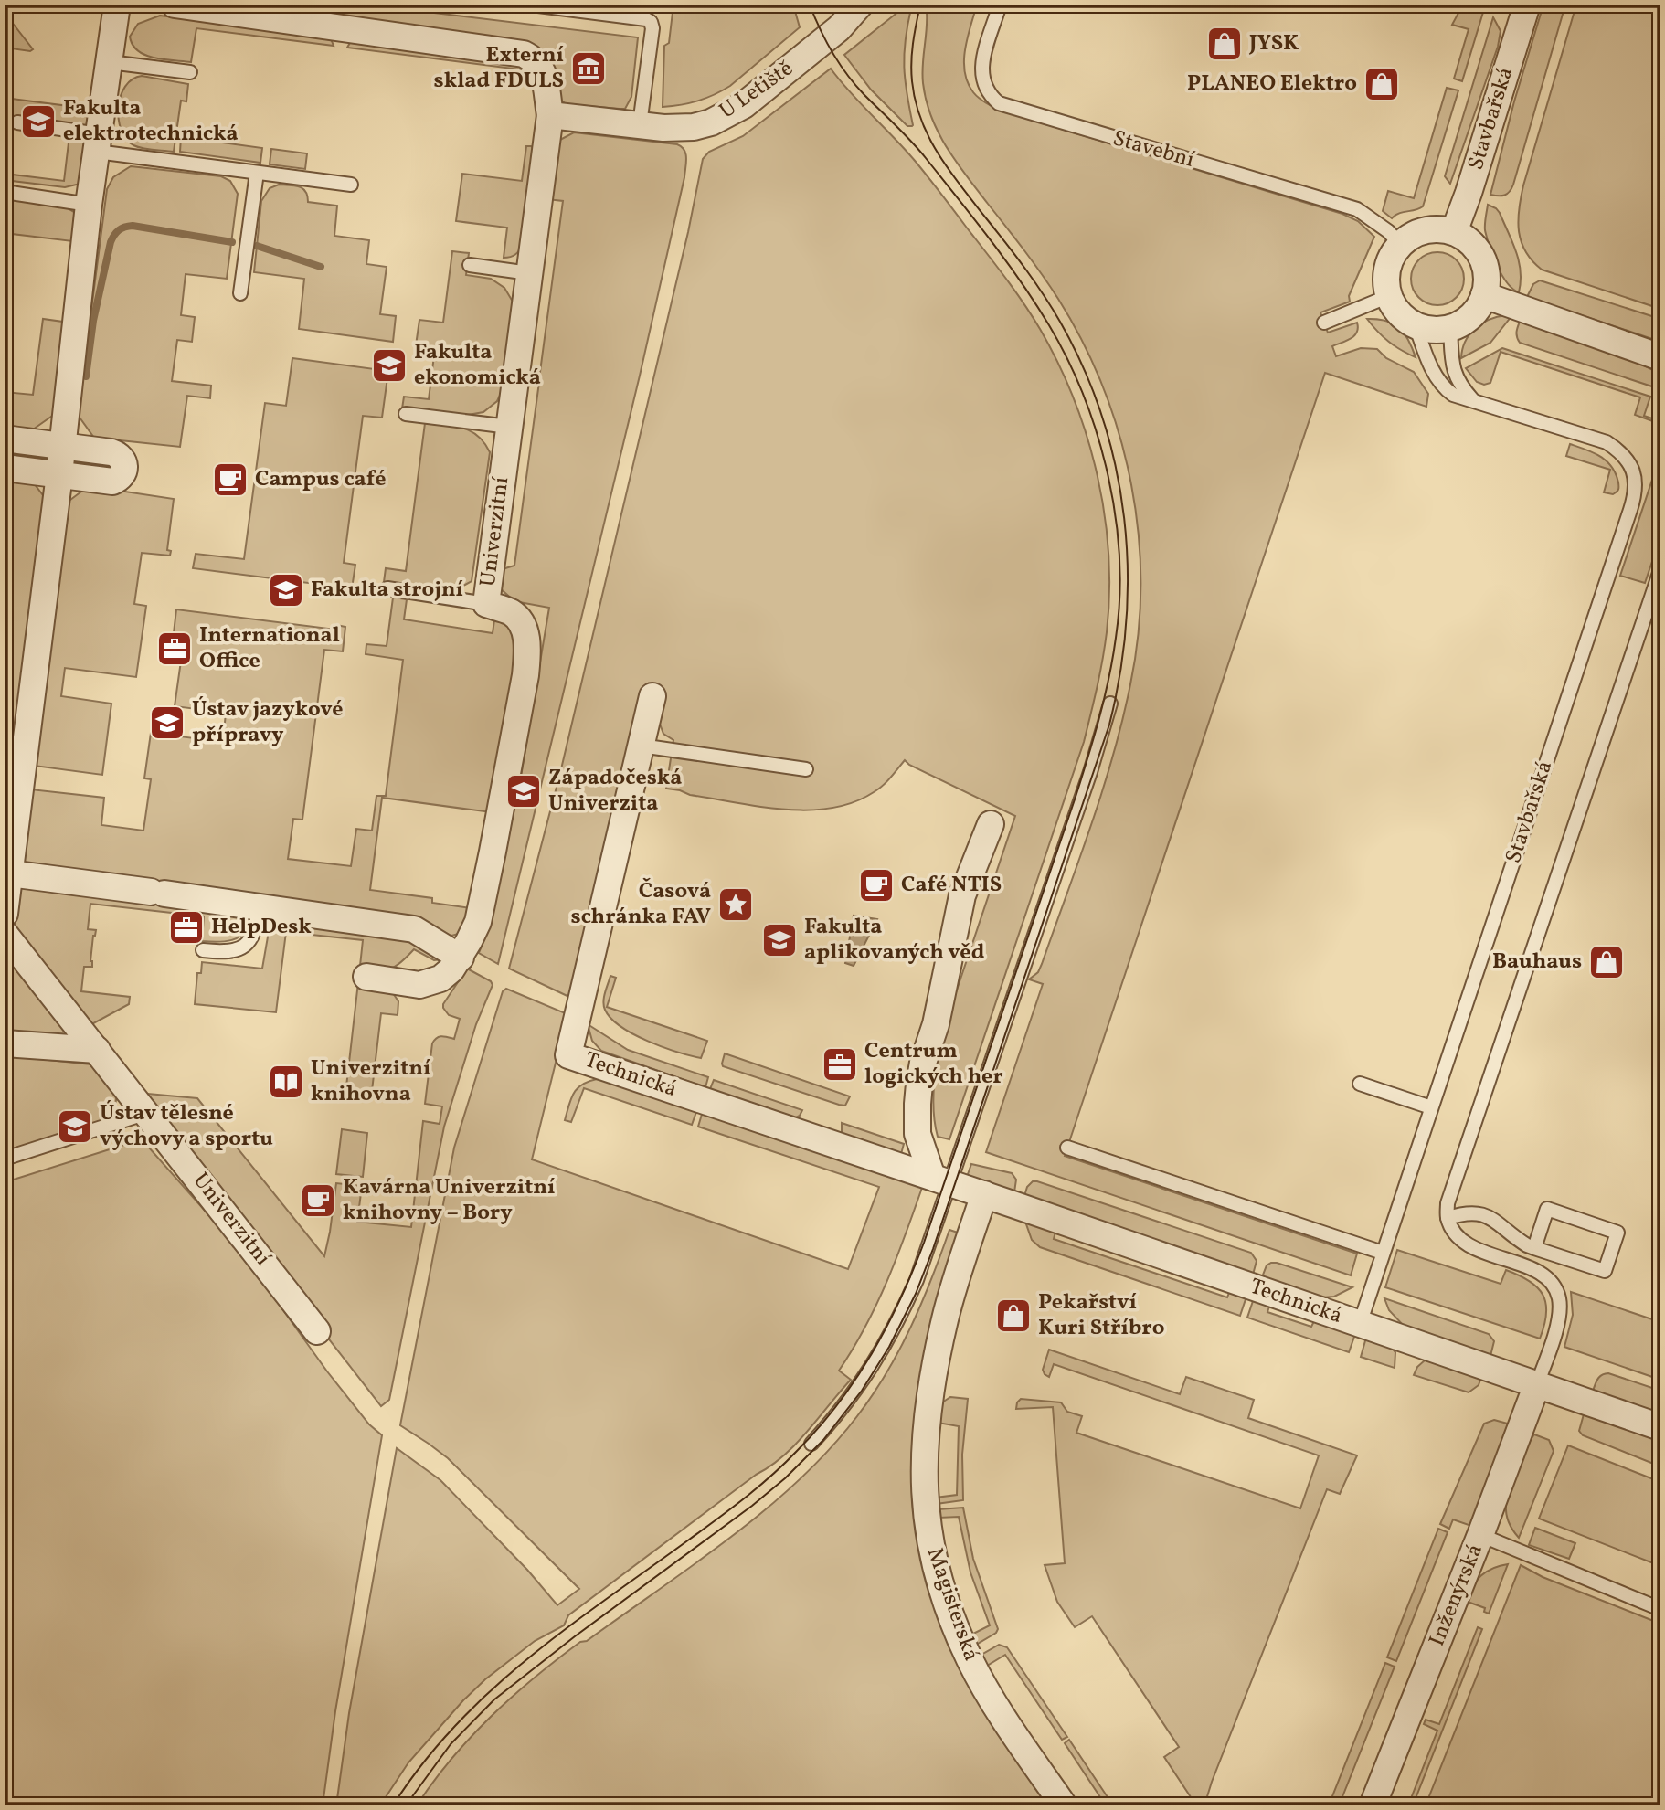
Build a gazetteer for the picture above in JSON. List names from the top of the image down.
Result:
{
  "streets": {
    "street": [
      "U Letiště",
      "Stavbařská",
      "Univerzitní",
      "Technická",
      "Inženýrská",
      "Magisterská"
    ],
    "lane": ["Stavební"]
  },
  "crossings": [
    ["U Letiště", "Univerzitní"],
    ["Stavbařská", "Stavební"],
    ["Stavbařská", "Technická"],
    ["Technická", "Inženýrská"],
    ["Technická", "Magisterská"]
  ],
  "places": {
    "shop": [
      "JYSK",
      "PLANEO Elektro",
      "Bauhaus",
      "Pekařství Kuri Stříbro"
    ],
    "museum": ["Externí sklad FDULS"],
    "school or university": [
      "Fakulta elektrotechnická",
      "Fakulta ekonomická",
      "Fakulta strojní",
      "Ústav jazykové přípravy",
      "Západočeská Univerzita",
      "Fakulta aplikovaných věd",
      "Ústav tělesné výchovy a sportu"
    ],
    "cafe": ["Campus café", "Café NTIS", "Kavárna Univerzitní knihovny – Bory"],
    "office": ["International Office", "HelpDesk", "Centrum logických her"],
    "place": ["Časová schránka FAV"],
    "library": ["Univerzitní knihovna"]
  }
}
